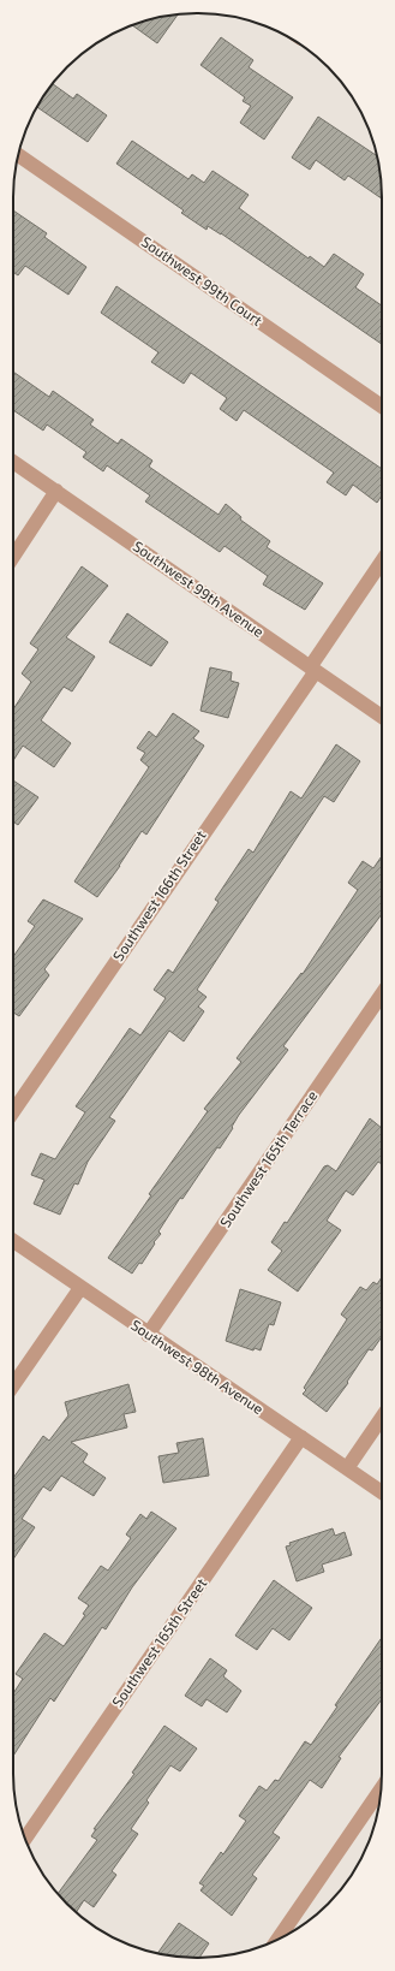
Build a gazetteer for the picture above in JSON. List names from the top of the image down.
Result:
{
  "streets": {
    "street": [
      "Southwest 99th Court",
      "Southwest 99th Avenue",
      "Southwest 166th Street",
      "Southwest 165th Terrace",
      "Southwest 98th Avenue",
      "Southwest 165th Street"
    ]
  },
  "crossings": [
    ["Southwest 99th Avenue", "Southwest 166th Street"],
    ["Southwest 165th Terrace", "Southwest 98th Avenue"],
    ["Southwest 98th Avenue", "Southwest 165th Street"]
  ]
}
